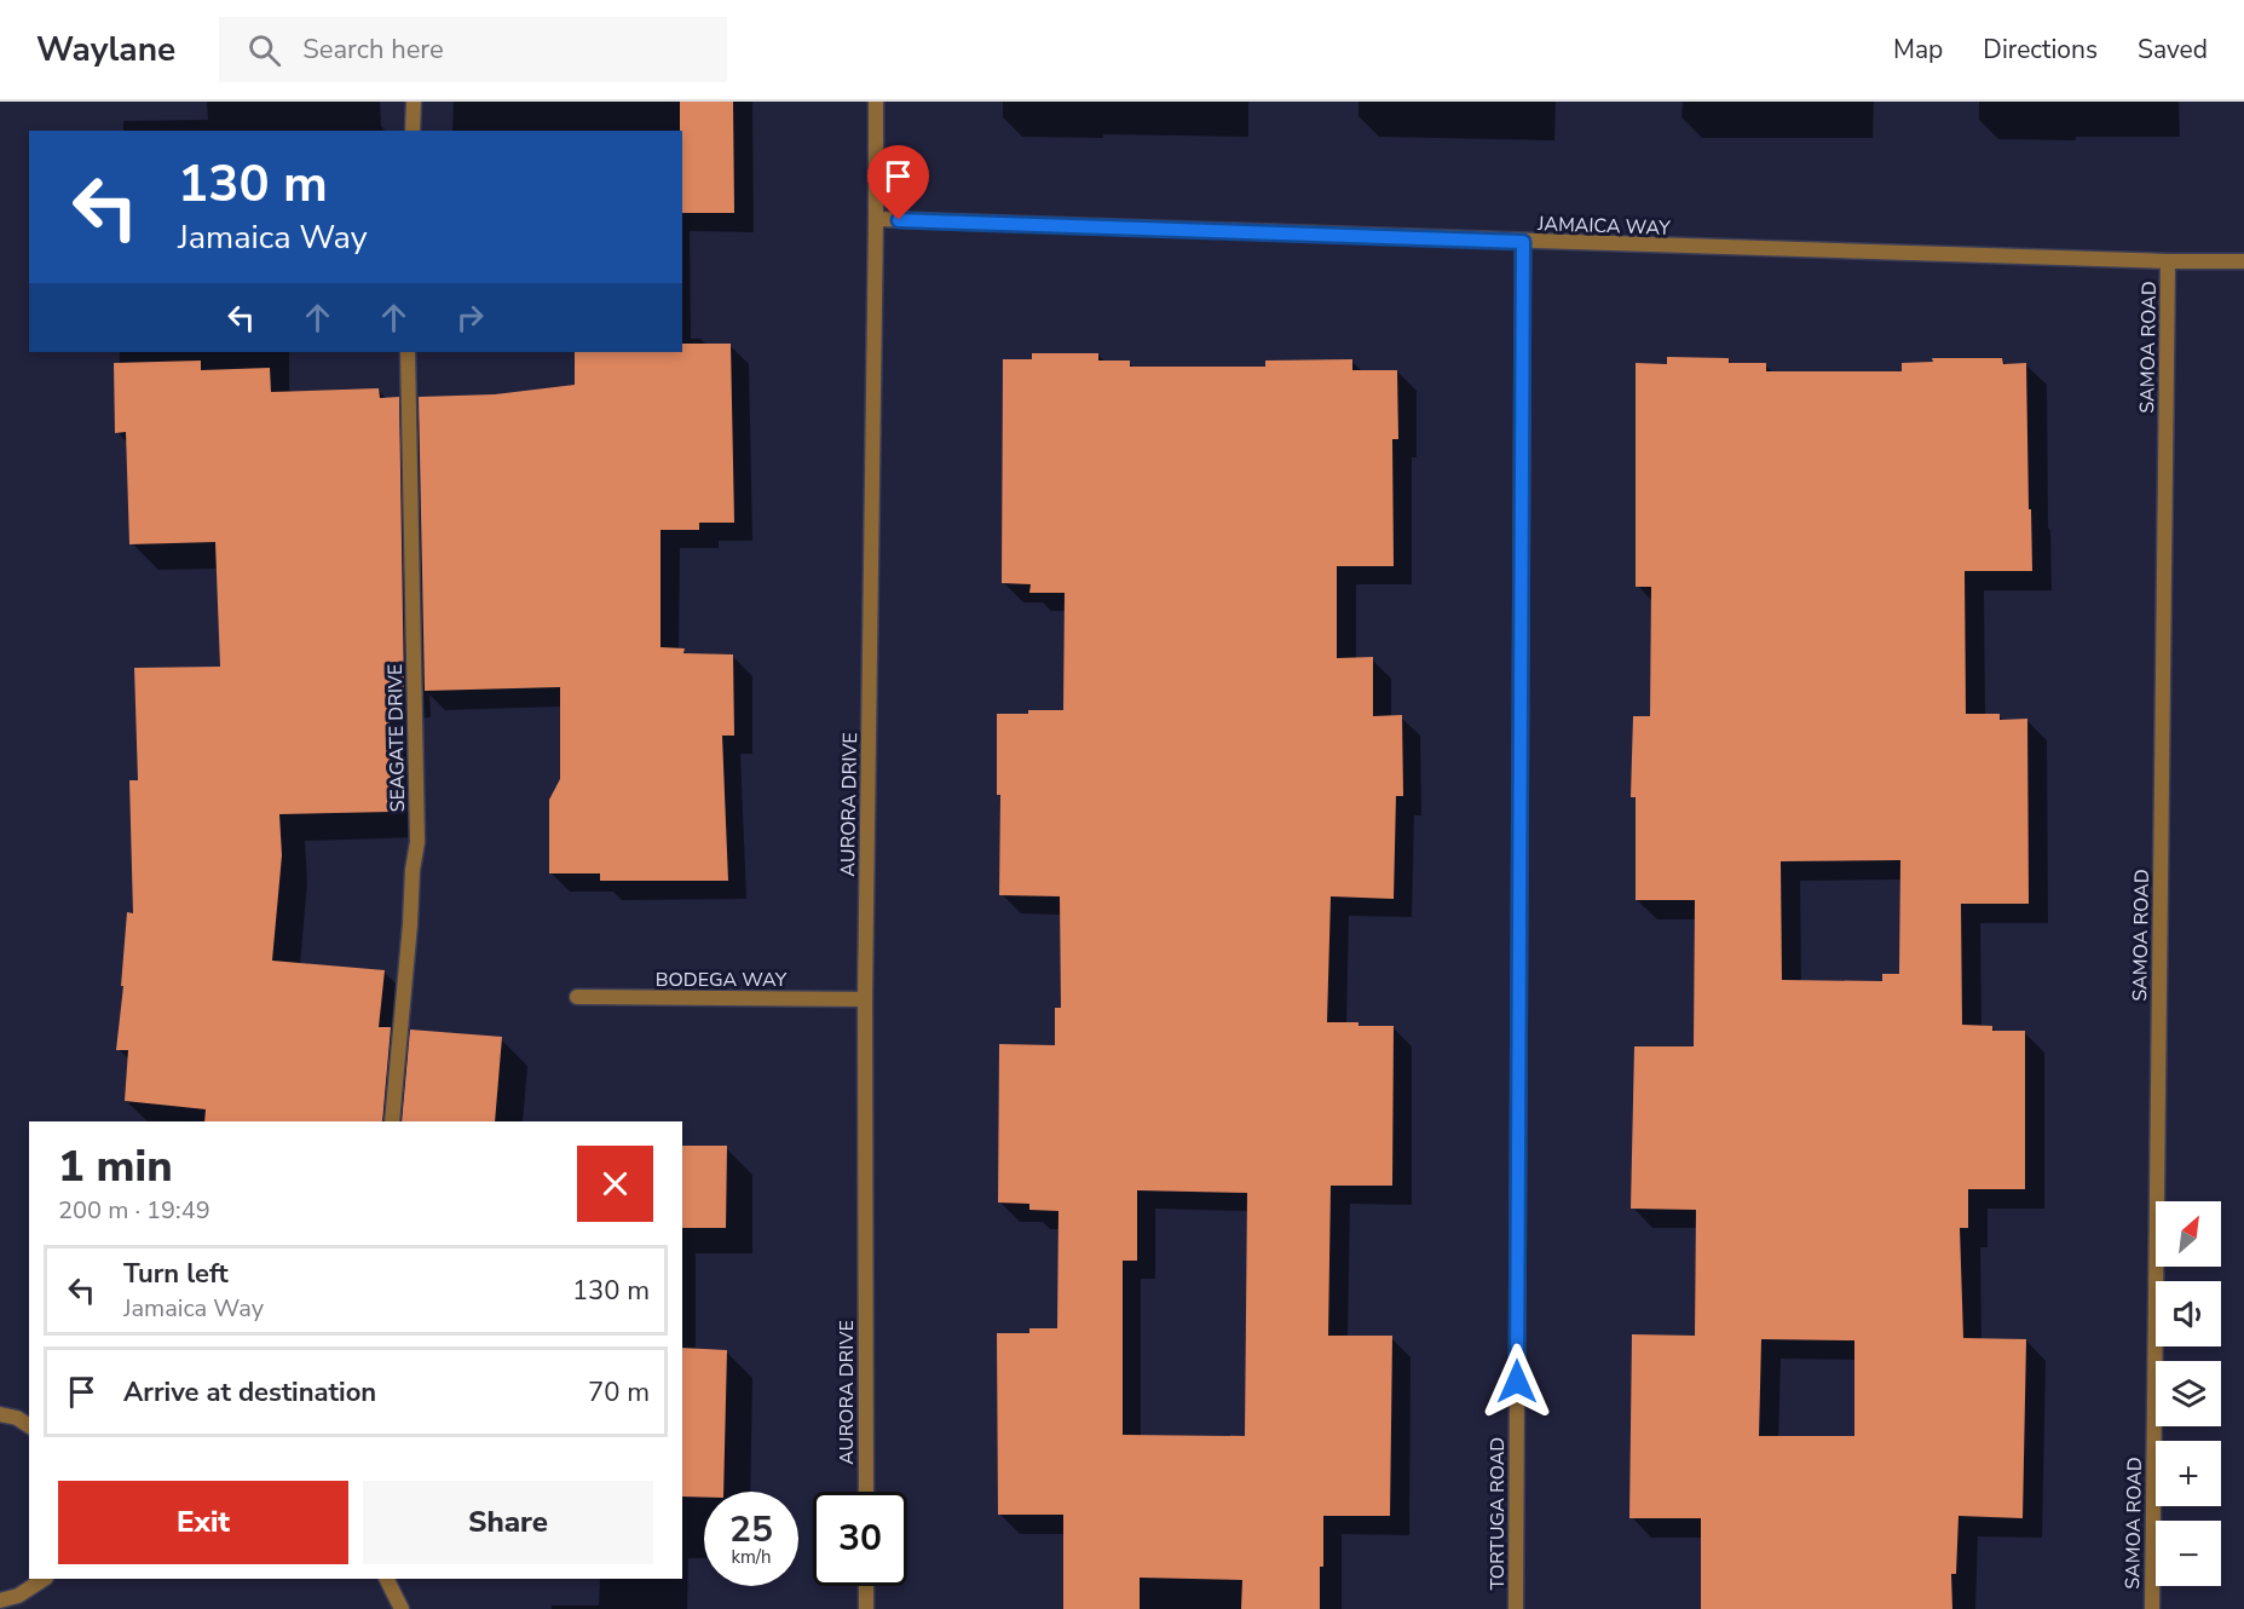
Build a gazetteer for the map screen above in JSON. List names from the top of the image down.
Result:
{
  "streets": {
    "street": [
      "JAMAICA WAY",
      "SAMOA ROAD",
      "SEAGATE DRIVE",
      "AURORA DRIVE",
      "BODEGA WAY",
      "TORTUGA ROAD"
    ]
  },
  "crossings": [
    ["JAMAICA WAY", "SAMOA ROAD"],
    ["JAMAICA WAY", "AURORA DRIVE"],
    ["JAMAICA WAY", "TORTUGA ROAD"],
    ["AURORA DRIVE", "BODEGA WAY"]
  ],
  "north": "top right",
  "page": {
    "header": "Waylane",
    "search": "Search here",
    "nav": ["Map", "Directions", "Saved"],
    "turn": ["130 m", "Jamaica Way"],
    "heading": ["1 min", "200 m · 19:49"],
    "map_buttons": ["+", "−"],
    "list": [
      {
        "name": "Turn left",
        "note": "Jamaica Way",
        "value": "130 m"
      },
      {
        "name": "Arrive at destination",
        "value": "70 m"
      }
    ],
    "buttons": ["Exit", "Share"],
    "speed": "25 km/h",
    "limit": "30"
  }
}
